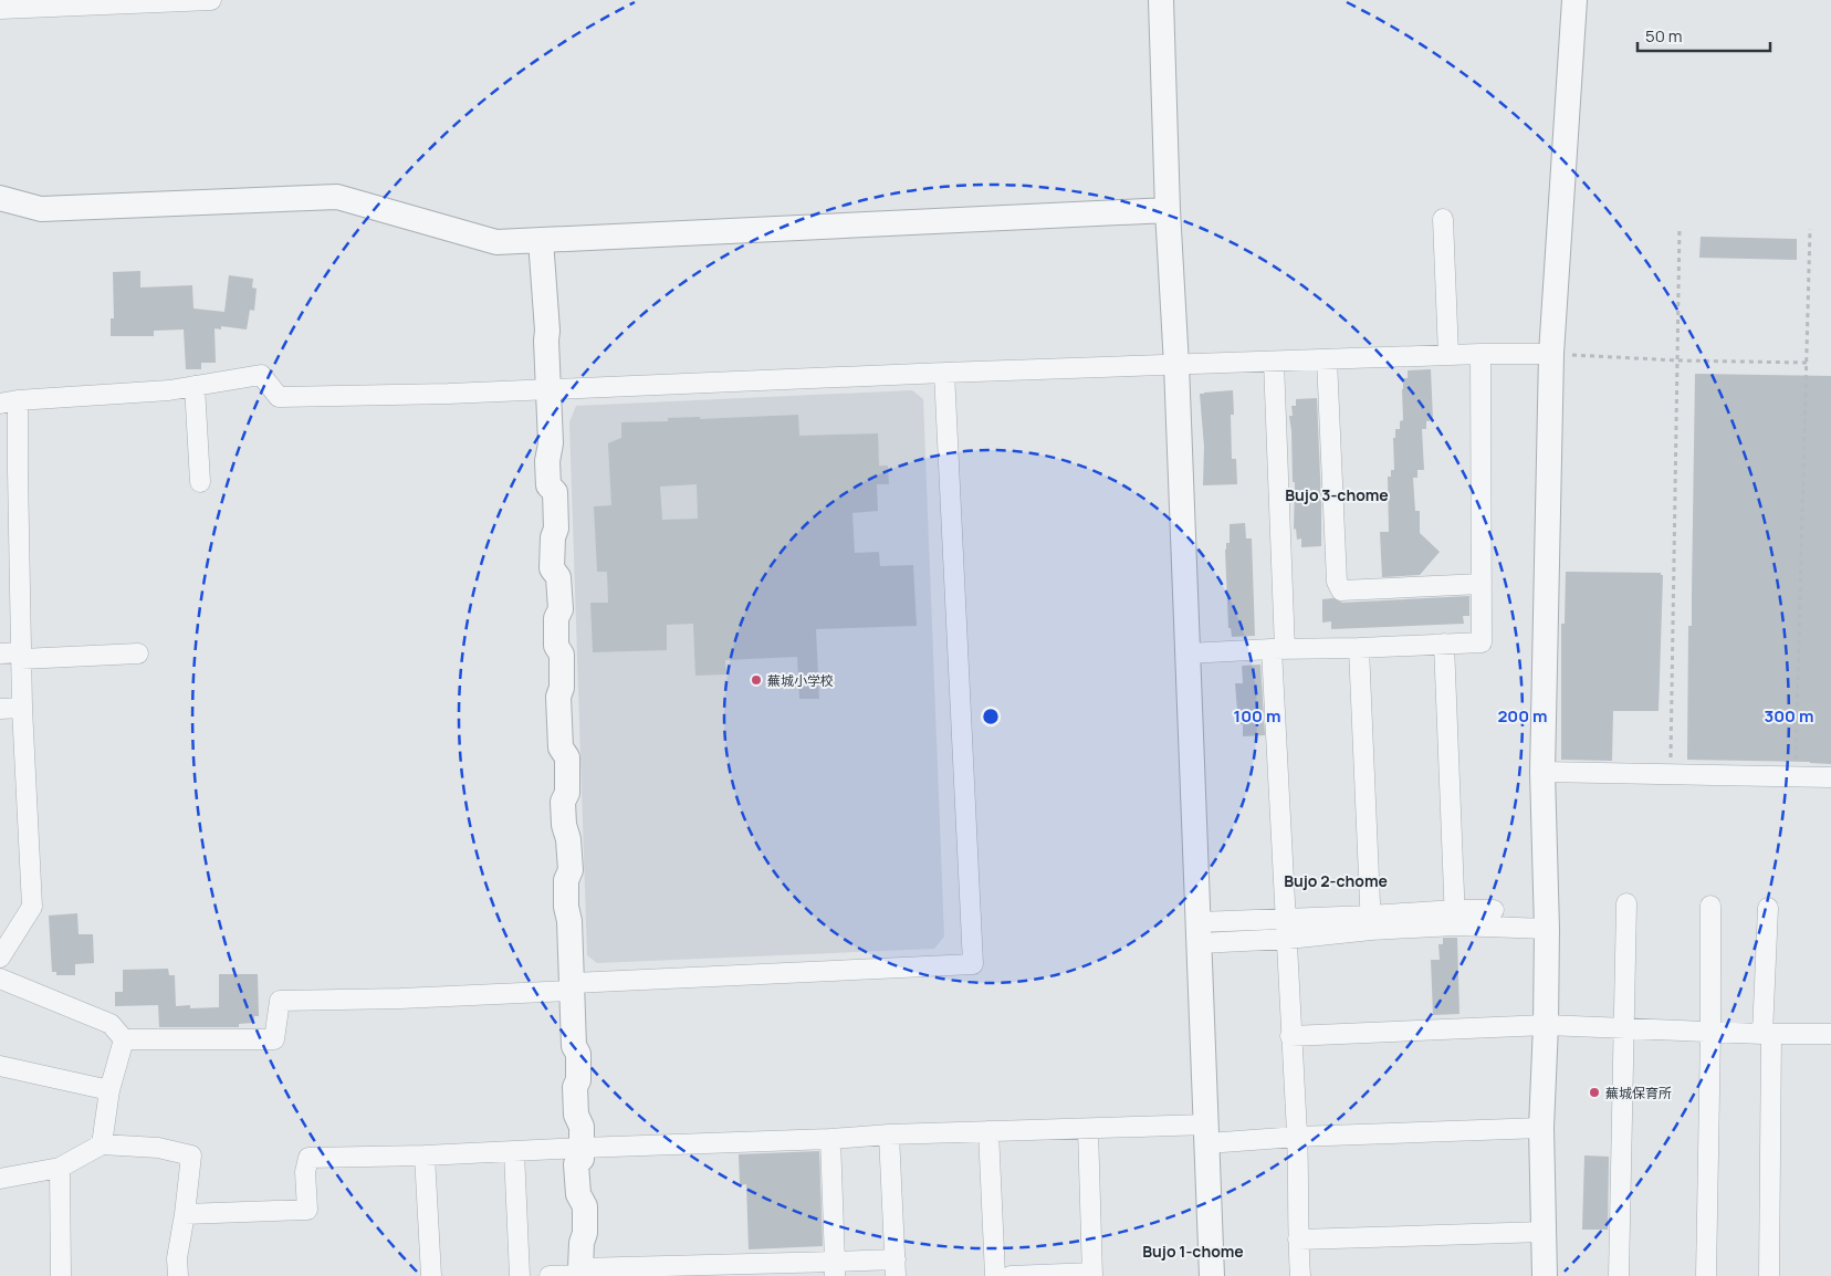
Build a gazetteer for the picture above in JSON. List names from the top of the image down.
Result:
{
  "districts": ["Bujo 3-chome", "Bujo 2-chome", "Bujo 1-chome"],
  "places": ["蕪城小学校", "蕪城保育所"],
  "scale_bar": "50 m",
  "rings": ["100 m", "200 m", "300 m"]
}
